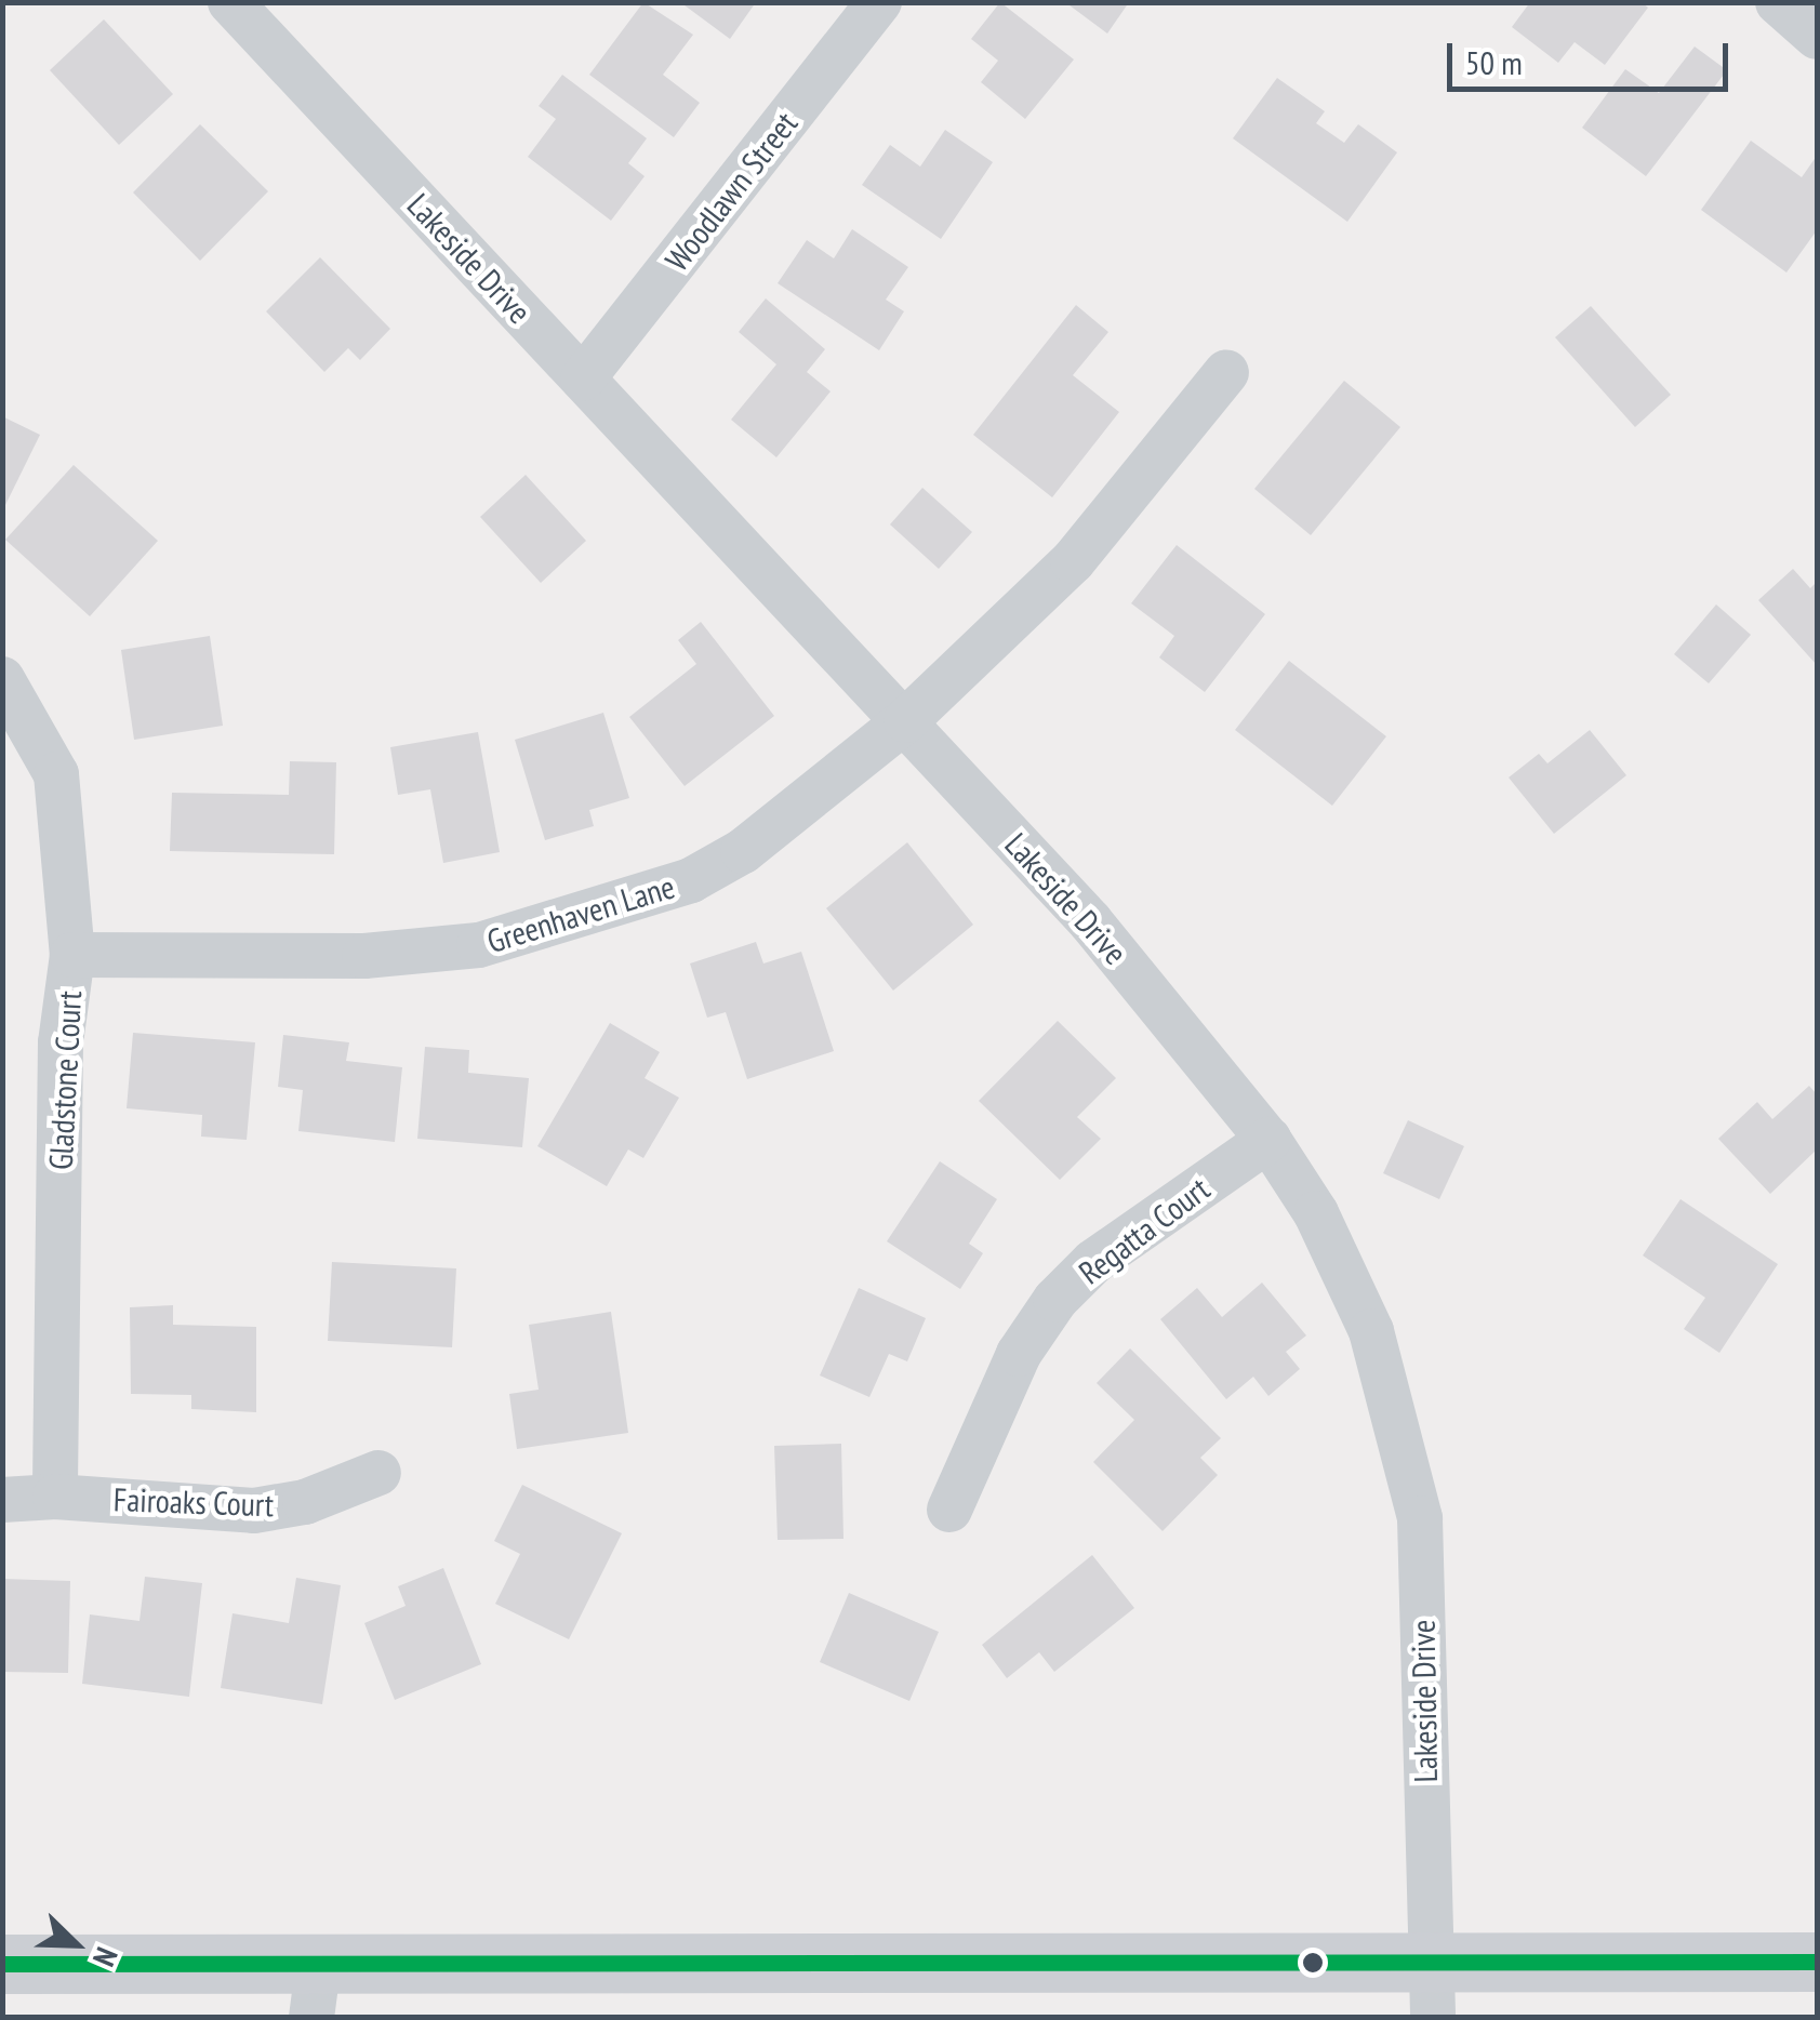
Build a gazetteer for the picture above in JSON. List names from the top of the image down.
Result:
{
  "streets": {
    "street": [
      "Woodlawn Street",
      "Lakeside Drive",
      "Greenhaven Lane",
      "Gladstone Court",
      "Regatta Court",
      "Fairoaks Court"
    ]
  },
  "crossings": [
    ["Woodlawn Street", "Lakeside Drive"],
    ["Lakeside Drive", "Greenhaven Lane"],
    ["Lakeside Drive", "Regatta Court"],
    ["Greenhaven Lane", "Gladstone Court"],
    ["Gladstone Court", "Fairoaks Court"]
  ],
  "scale_bar": "50 m",
  "north": "bottom right"
}
